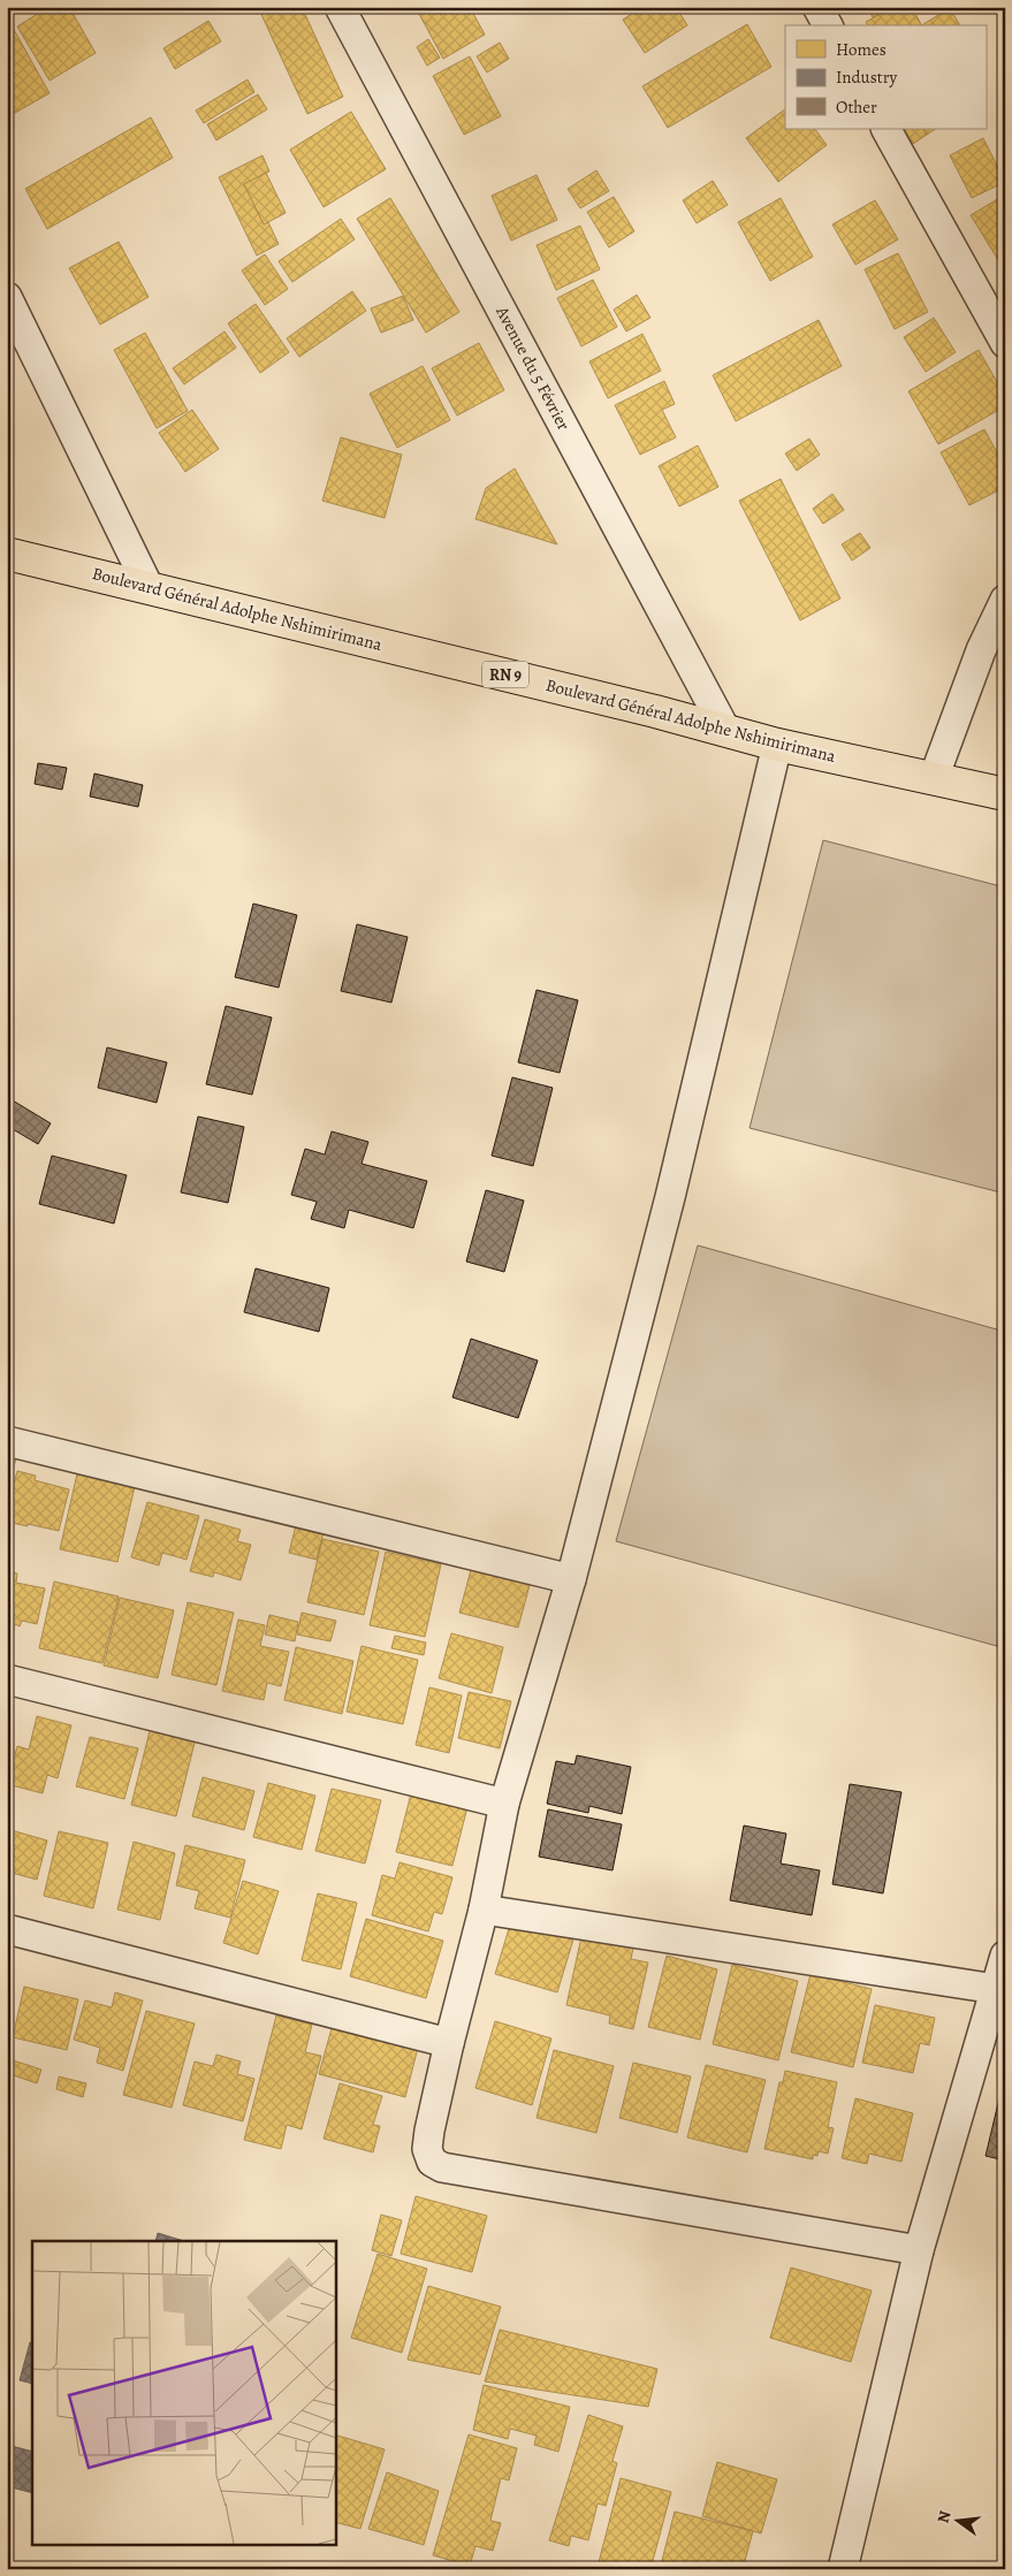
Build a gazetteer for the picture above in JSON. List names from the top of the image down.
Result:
{
  "streets": {
    "main road": ["Boulevard Général Adolphe Nshimirimana", "RN 9"],
    "street": ["Avenue du 5 Février"]
  },
  "crossings": [
    ["Avenue du 5 Février", "Boulevard Général Adolphe Nshimirimana"]
  ],
  "legend": ["Homes", "Industry", "Other"],
  "north": "left"
}
